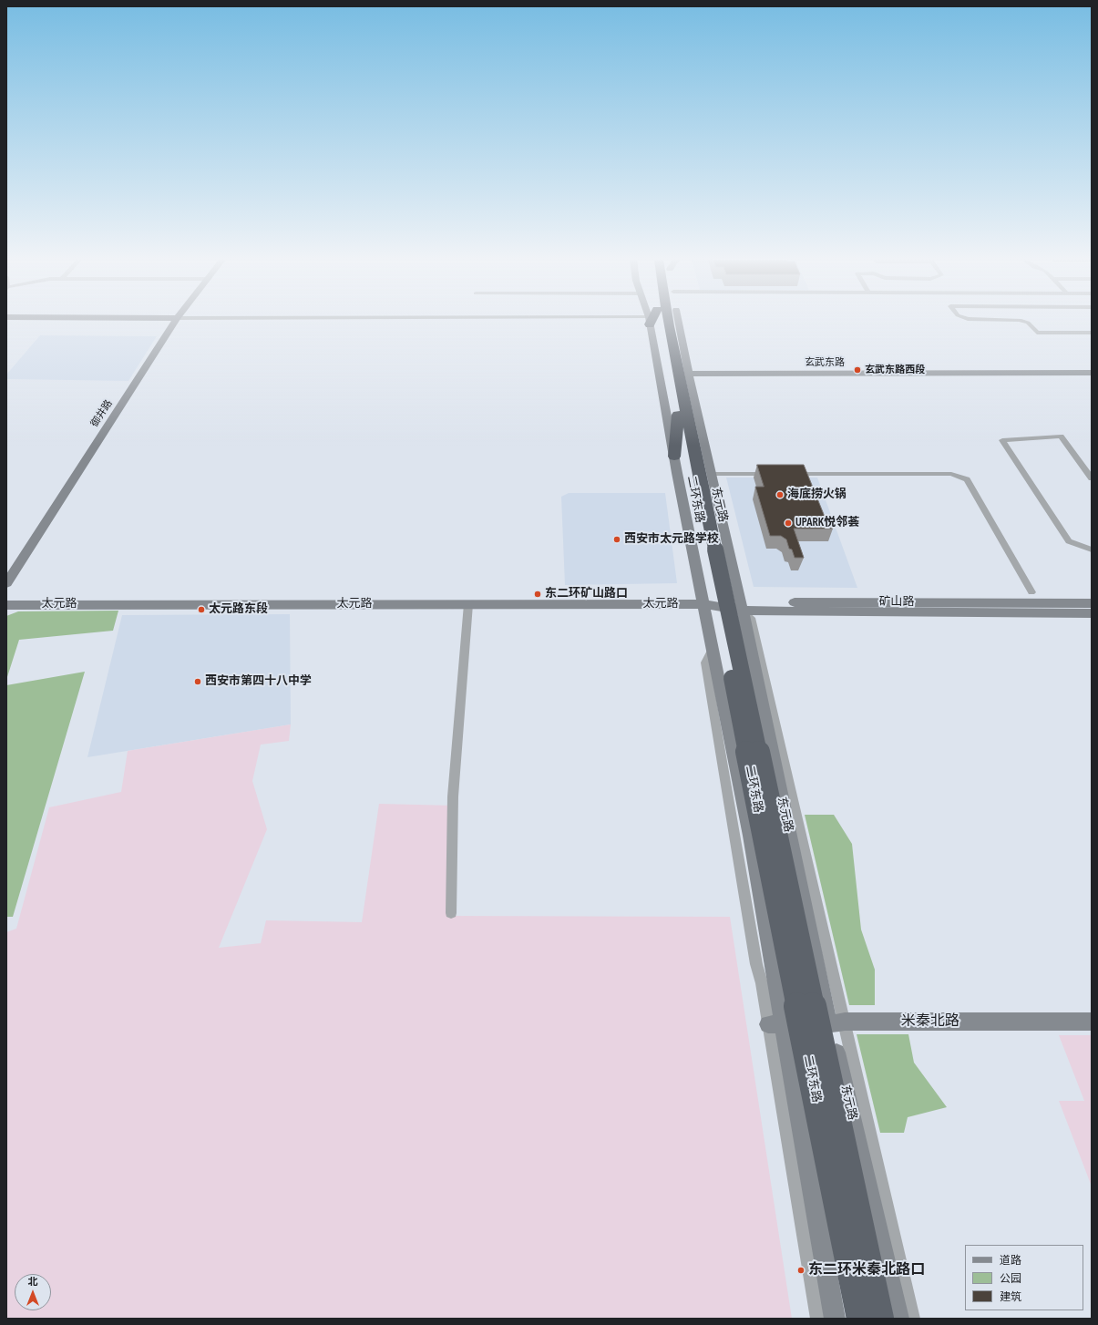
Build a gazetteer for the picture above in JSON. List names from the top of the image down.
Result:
{
  "streets": {
    "highway": ["二环东路"],
    "main road": [
      "玄武东路",
      "御井路",
      "东元路",
      "矿山路",
      "太元路",
      "米秦北路"
    ]
  },
  "crossings": [
    ["玄武东路", "东元路"],
    ["东元路", "矿山路"],
    ["东元路", "米秦北路"],
    ["矿山路", "太元路"]
  ],
  "places": [
    "玄武东路西段",
    "海底捞火锅",
    "UPARK悦邻荟",
    "西安市太元路学校",
    "东二环矿山路口",
    "太元路东段",
    "西安市第四十八中学",
    "东二环米秦北路口"
  ],
  "legend": ["道路", "公园", "建筑"],
  "north": "top"
}
